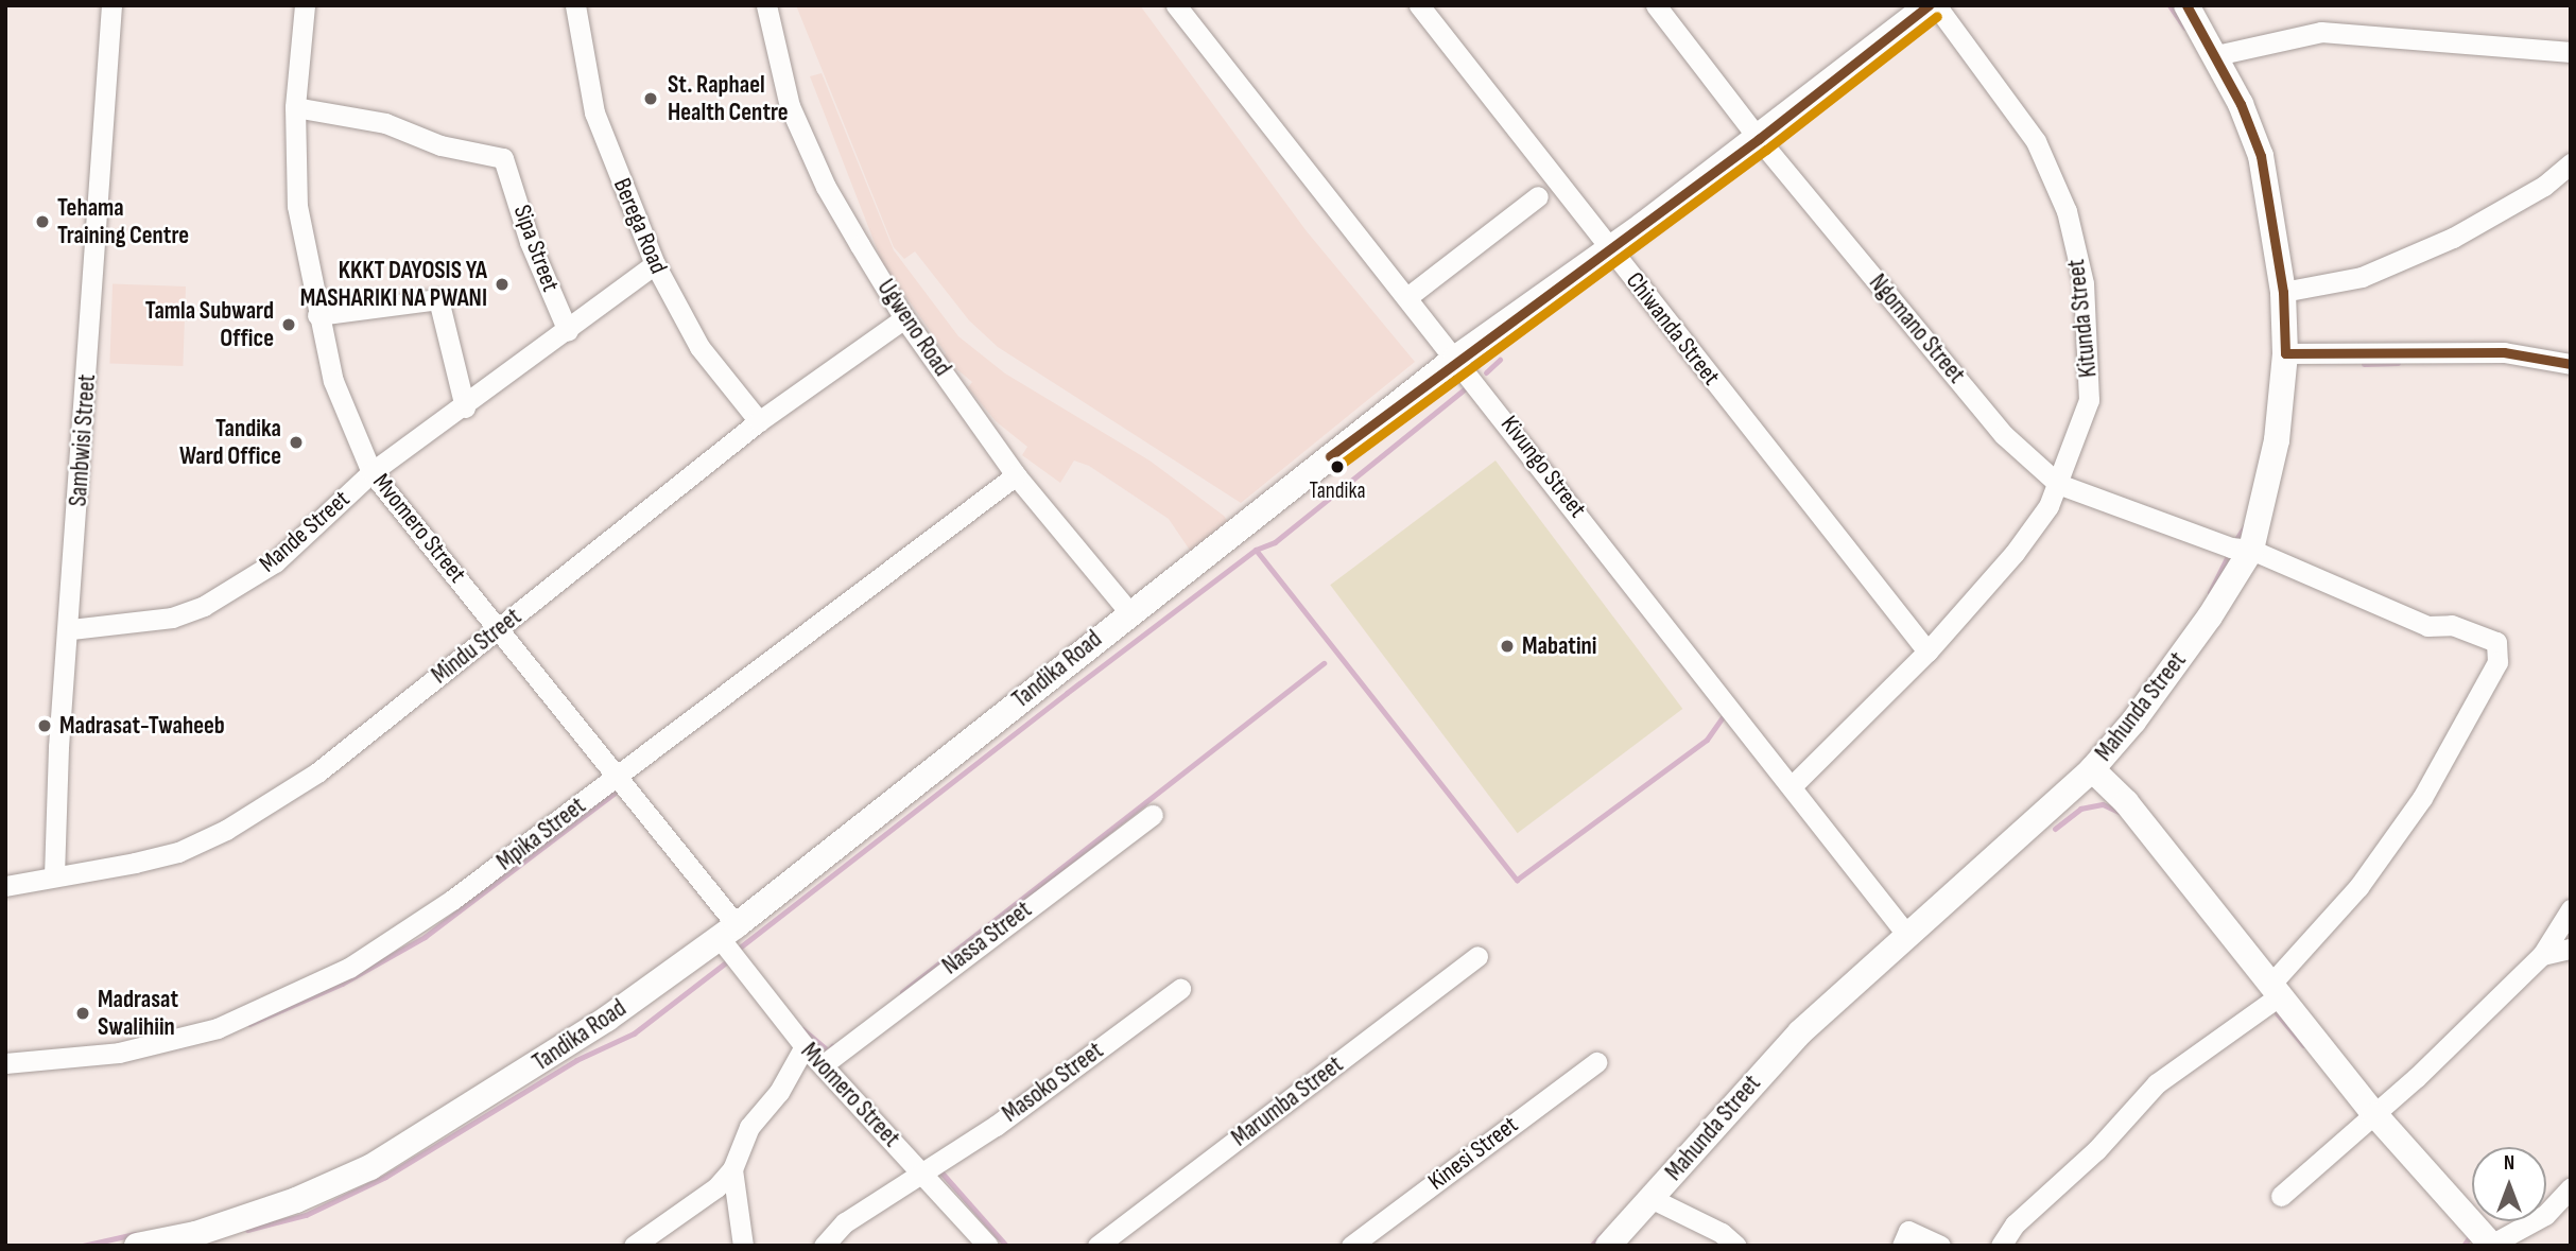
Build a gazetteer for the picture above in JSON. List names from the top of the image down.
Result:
{
  "streets": {
    "street": [
      "Berega Road",
      "Sipa Street",
      "Kitunda Street",
      "Ugweno Road",
      "Chiwanda Street",
      "Ngomano Street",
      "Sambwisi Street",
      "Kivungo Street",
      "Mvomero Street",
      "Mande Street",
      "Mindu Street",
      "Tandika Road",
      "Mahunda Street",
      "Mpika Street",
      "Nassa Street",
      "Masoko Street",
      "Marumba Street",
      "Kinesi Street"
    ]
  },
  "crossings": [
    ["Berega Road", "Mande Street"],
    ["Berega Road", "Mindu Street"],
    ["Sipa Street", "Mvomero Street"],
    ["Sipa Street", "Mande Street"],
    ["Kitunda Street", "Chiwanda Street"],
    ["Kitunda Street", "Ngomano Street"],
    ["Kitunda Street", "Kivungo Street"],
    ["Ugweno Road", "Mindu Street"],
    ["Ugweno Road", "Tandika Road"],
    ["Ugweno Road", "Mpika Street"],
    ["Chiwanda Street", "Tandika Road"],
    ["Ngomano Street", "Tandika Road"],
    ["Ngomano Street", "Mahunda Street"],
    ["Sambwisi Street", "Mande Street"],
    ["Sambwisi Street", "Mindu Street"],
    ["Kivungo Street", "Tandika Road"],
    ["Kivungo Street", "Mahunda Street"],
    ["Mvomero Street", "Mande Street"],
    ["Mvomero Street", "Mindu Street"],
    ["Mvomero Street", "Tandika Road"],
    ["Mvomero Street", "Mpika Street"],
    ["Mvomero Street", "Nassa Street"],
    ["Mvomero Street", "Masoko Street"]
  ],
  "places": [
    "St. Raphael Health Centre",
    "Tehama Training Centre",
    "KKKT DAYOSIS YA MASHARIKI NA PWANI",
    "Tamla Subward Office",
    "Tandika Ward Office",
    "Tandika",
    "Mabatini",
    "Madrasat-Twaheeb",
    "Madrasat Swalihiin"
  ],
  "north": "top"
}
